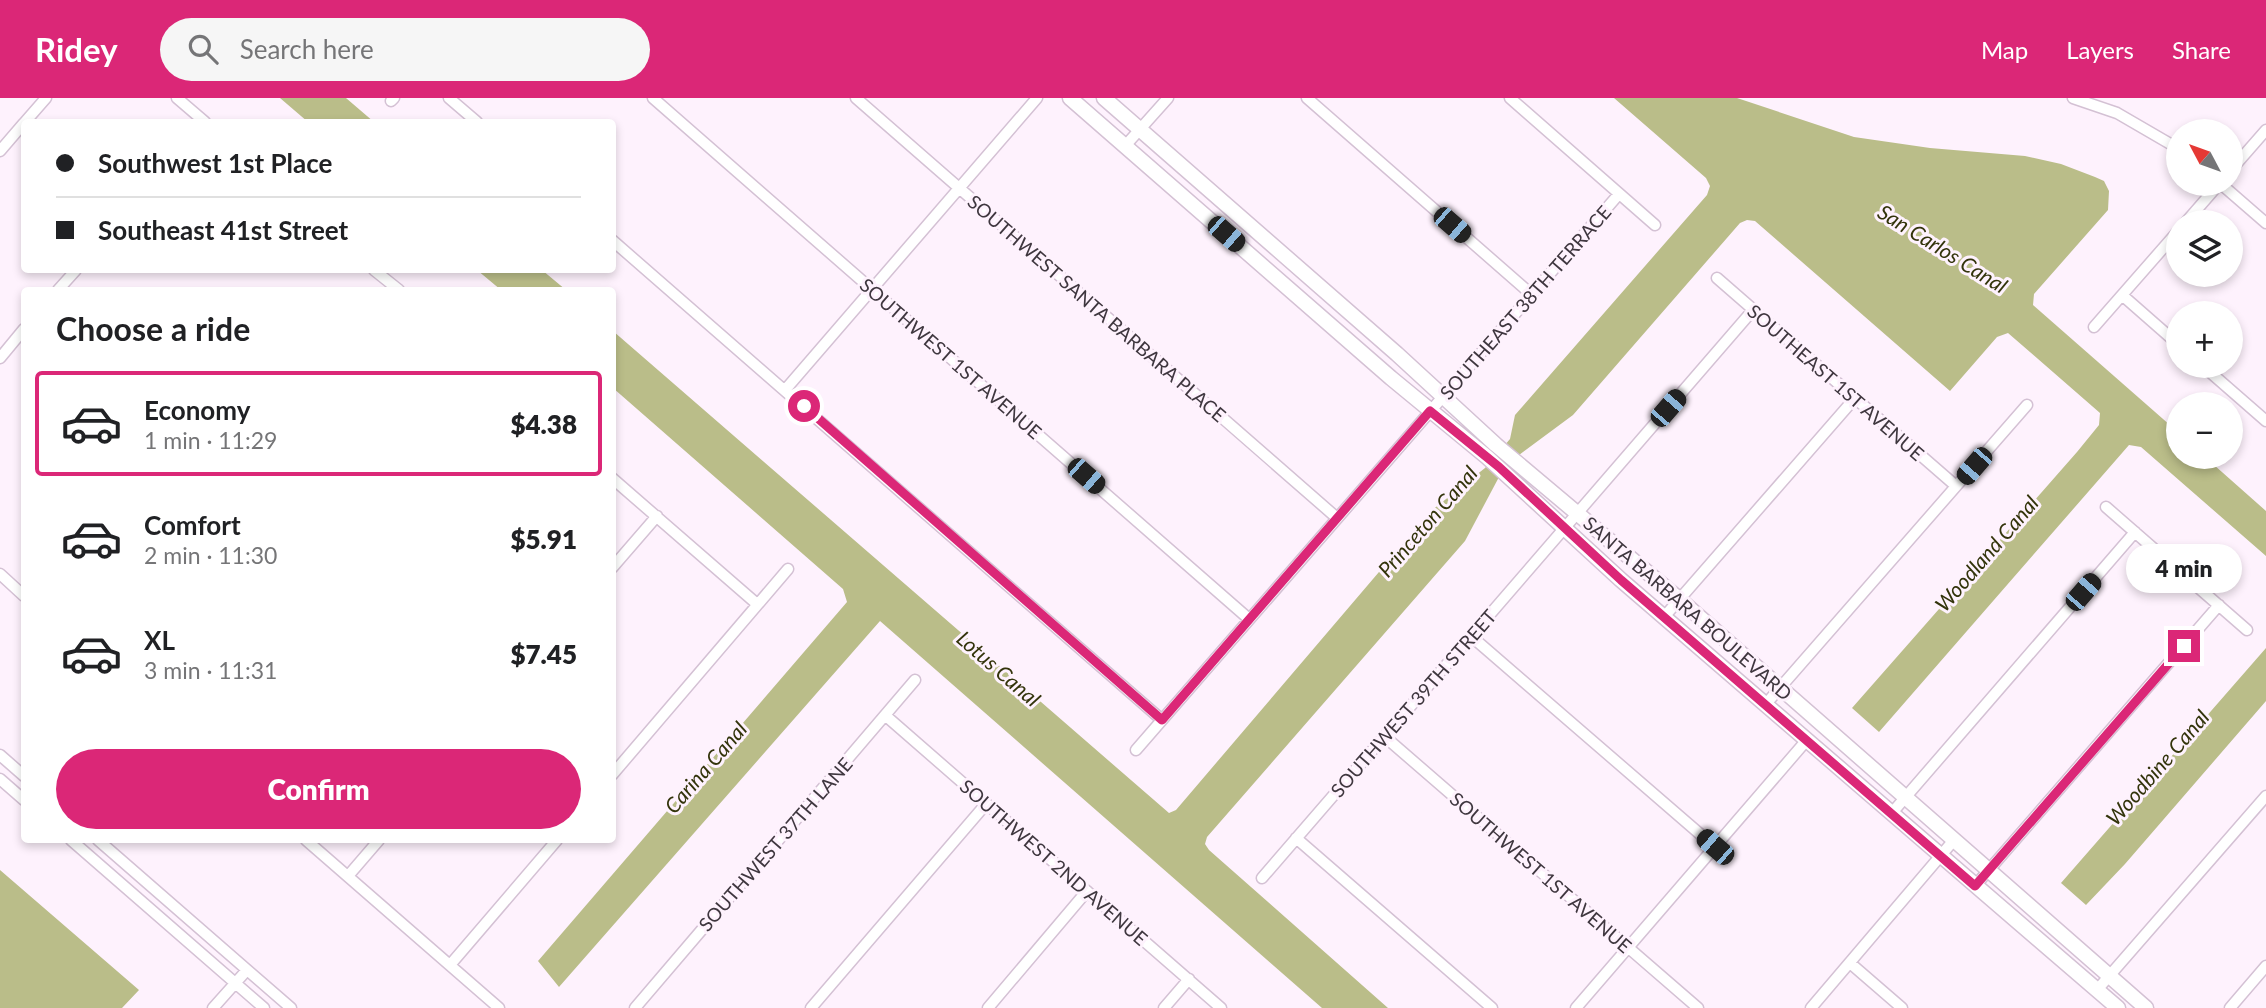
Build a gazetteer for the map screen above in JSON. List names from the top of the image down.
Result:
{
  "streets": {
    "main road": ["SANTA BARBARA BOULEVARD"],
    "street": [
      "SOUTHEAST 38TH TERRACE",
      "SOUTHWEST SANTA BARBARA PLACE",
      "SOUTHWEST 1ST AVENUE",
      "SOUTHEAST 1ST AVENUE",
      "SOUTHWEST 39TH STREET",
      "SOUTHWEST 37TH LANE",
      "SOUTHWEST 2ND AVENUE"
    ]
  },
  "crossings": [
    ["SOUTHEAST 38TH TERRACE", "SOUTHWEST SANTA BARBARA PLACE"],
    ["SOUTHEAST 38TH TERRACE", "SOUTHWEST 1ST AVENUE"],
    ["SOUTHEAST 38TH TERRACE", "SANTA BARBARA BOULEVARD"],
    ["SOUTHWEST 1ST AVENUE", "SOUTHWEST 39TH STREET"],
    ["SOUTHEAST 1ST AVENUE", "SOUTHWEST 39TH STREET"],
    ["SANTA BARBARA BOULEVARD", "SOUTHWEST 39TH STREET"],
    ["SOUTHWEST 37TH LANE", "SOUTHWEST 2ND AVENUE"]
  ],
  "water": [
    "San Carlos Canal",
    "Princeton Canal",
    "Woodland Canal",
    "Lotus Canal",
    "Carina Canal",
    "Woodbine Canal"
  ],
  "north": "top left",
  "page": {
    "header": "Ridey",
    "search": "Search here",
    "nav": ["Map", "Layers", "Share"],
    "map_buttons": ["+", "−"],
    "banner": ["Southwest 1st Place", "Southeast 41st Street"],
    "heading": "Choose a ride",
    "list": [
      {
        "name": "Economy",
        "note": "1 min · 11:29",
        "value": "$4.38"
      },
      {
        "name": "Comfort",
        "note": "2 min · 11:30",
        "value": "$5.91"
      },
      {
        "name": "XL",
        "note": "3 min · 11:31",
        "value": "$7.45"
      }
    ],
    "bubble": "4 min",
    "buttons": "Confirm"
  }
}
